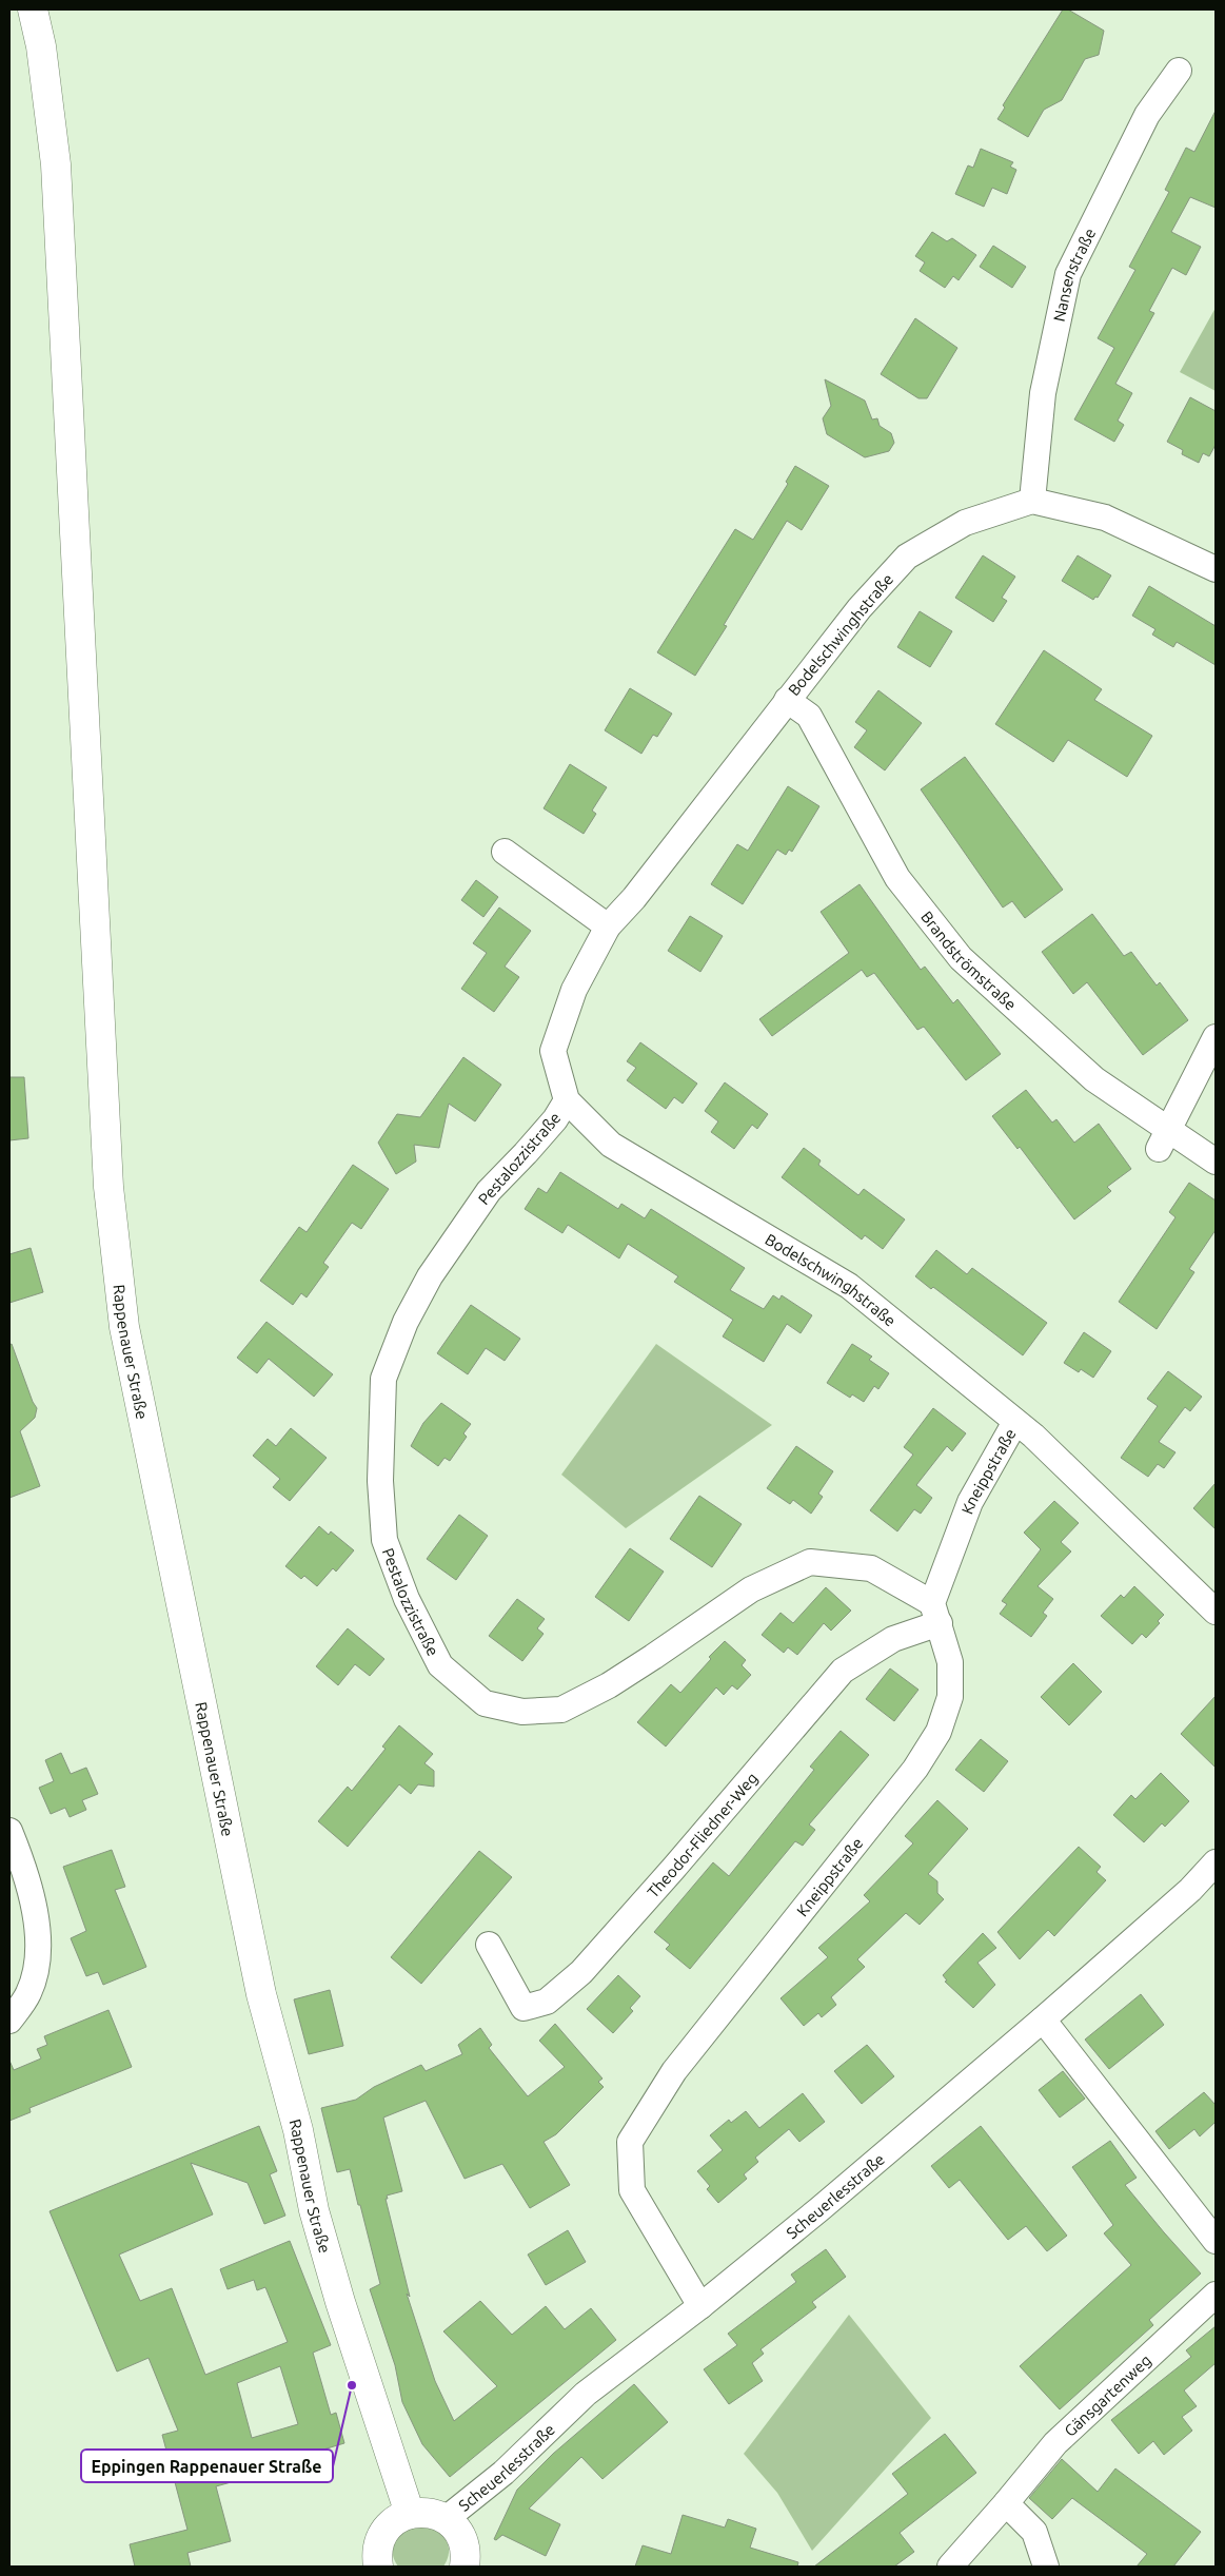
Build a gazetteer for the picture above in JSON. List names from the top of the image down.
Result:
{
  "streets": {
    "street": [
      "Nansenstraße",
      "Bodelschwinghstraße",
      "Brandströmstraße",
      "Pestalozzistraße",
      "Rappenauer Straße",
      "Kneippstraße",
      "Theodor-Fliedner-Weg",
      "Scheuerlesstraße",
      "Gänsgartenweg"
    ]
  },
  "crossings": [
    ["Nansenstraße", "Bodelschwinghstraße"],
    ["Bodelschwinghstraße", "Brandströmstraße"],
    ["Bodelschwinghstraße", "Pestalozzistraße"],
    ["Bodelschwinghstraße", "Kneippstraße"],
    ["Pestalozzistraße", "Kneippstraße"],
    ["Pestalozzistraße", "Theodor-Fliedner-Weg"],
    ["Kneippstraße", "Theodor-Fliedner-Weg"],
    ["Kneippstraße", "Scheuerlesstraße"]
  ],
  "places": ["Eppingen Rappenauer Straße"]
}
